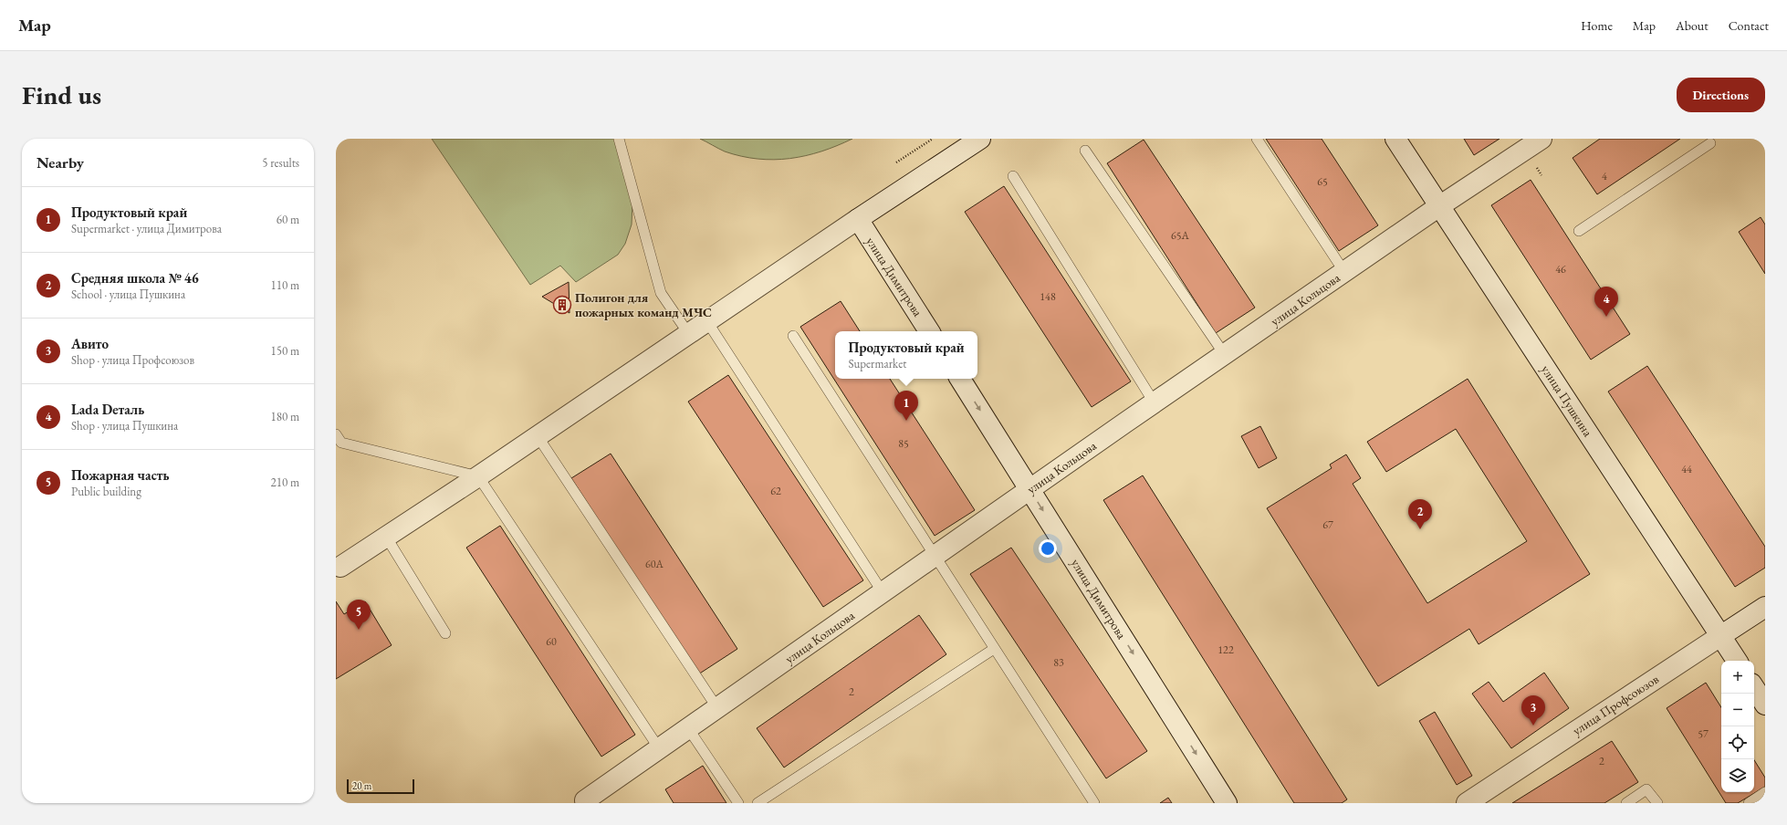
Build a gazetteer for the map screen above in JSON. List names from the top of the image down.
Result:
{
  "streets": {
    "street": [
      "улица Димитрова",
      "улица Кольцова",
      "улица Пушкина",
      "улица Профсоюзов"
    ]
  },
  "crossings": [
    ["улица Димитрова", "улица Кольцова"],
    ["улица Кольцова", "улица Пушкина"],
    ["улица Пушкина", "улица Профсоюзов"]
  ],
  "one_way": ["улица Димитрова"],
  "places": {
    "building": ["Полигон для пожарных команд МЧС"]
  },
  "house_numbers": [
    "4",
    "65",
    "65А",
    "46",
    "148",
    "85",
    "44",
    "62",
    "67",
    "60А",
    "60",
    "122",
    "83",
    "2",
    "57",
    "2"
  ],
  "scale_bar": "20 m",
  "page": {
    "header": "Map",
    "nav": [
      "Home",
      "Map",
      "About",
      "Contact"
    ],
    "buttons": "Directions",
    "title": "Find us",
    "heading": ["Nearby", "5 results"],
    "list": [
      {
        "mark": "1",
        "name": "Продуктовый край",
        "note": "Supermarket · улица Димитрова",
        "value": "60 m"
      },
      {
        "mark": "2",
        "name": "Средняя школа № 46",
        "note": "School · улица Пушкина",
        "value": "110 m"
      },
      {
        "mark": "3",
        "name": "Авито",
        "note": "Shop · улица Профсоюзов",
        "value": "150 m"
      },
      {
        "mark": "4",
        "name": "Lada Dеталь",
        "note": "Shop · улица Пушкина",
        "value": "180 m"
      },
      {
        "mark": "5",
        "name": "Пожарная часть",
        "note": "Public building",
        "value": "210 m"
      }
    ],
    "pins": [
      "4",
      "1",
      "2",
      "5",
      "3"
    ],
    "popup": ["Продуктовый край", "Supermarket"],
    "map_buttons": ["+", "−"],
    "scale": "20 m"
  }
}
